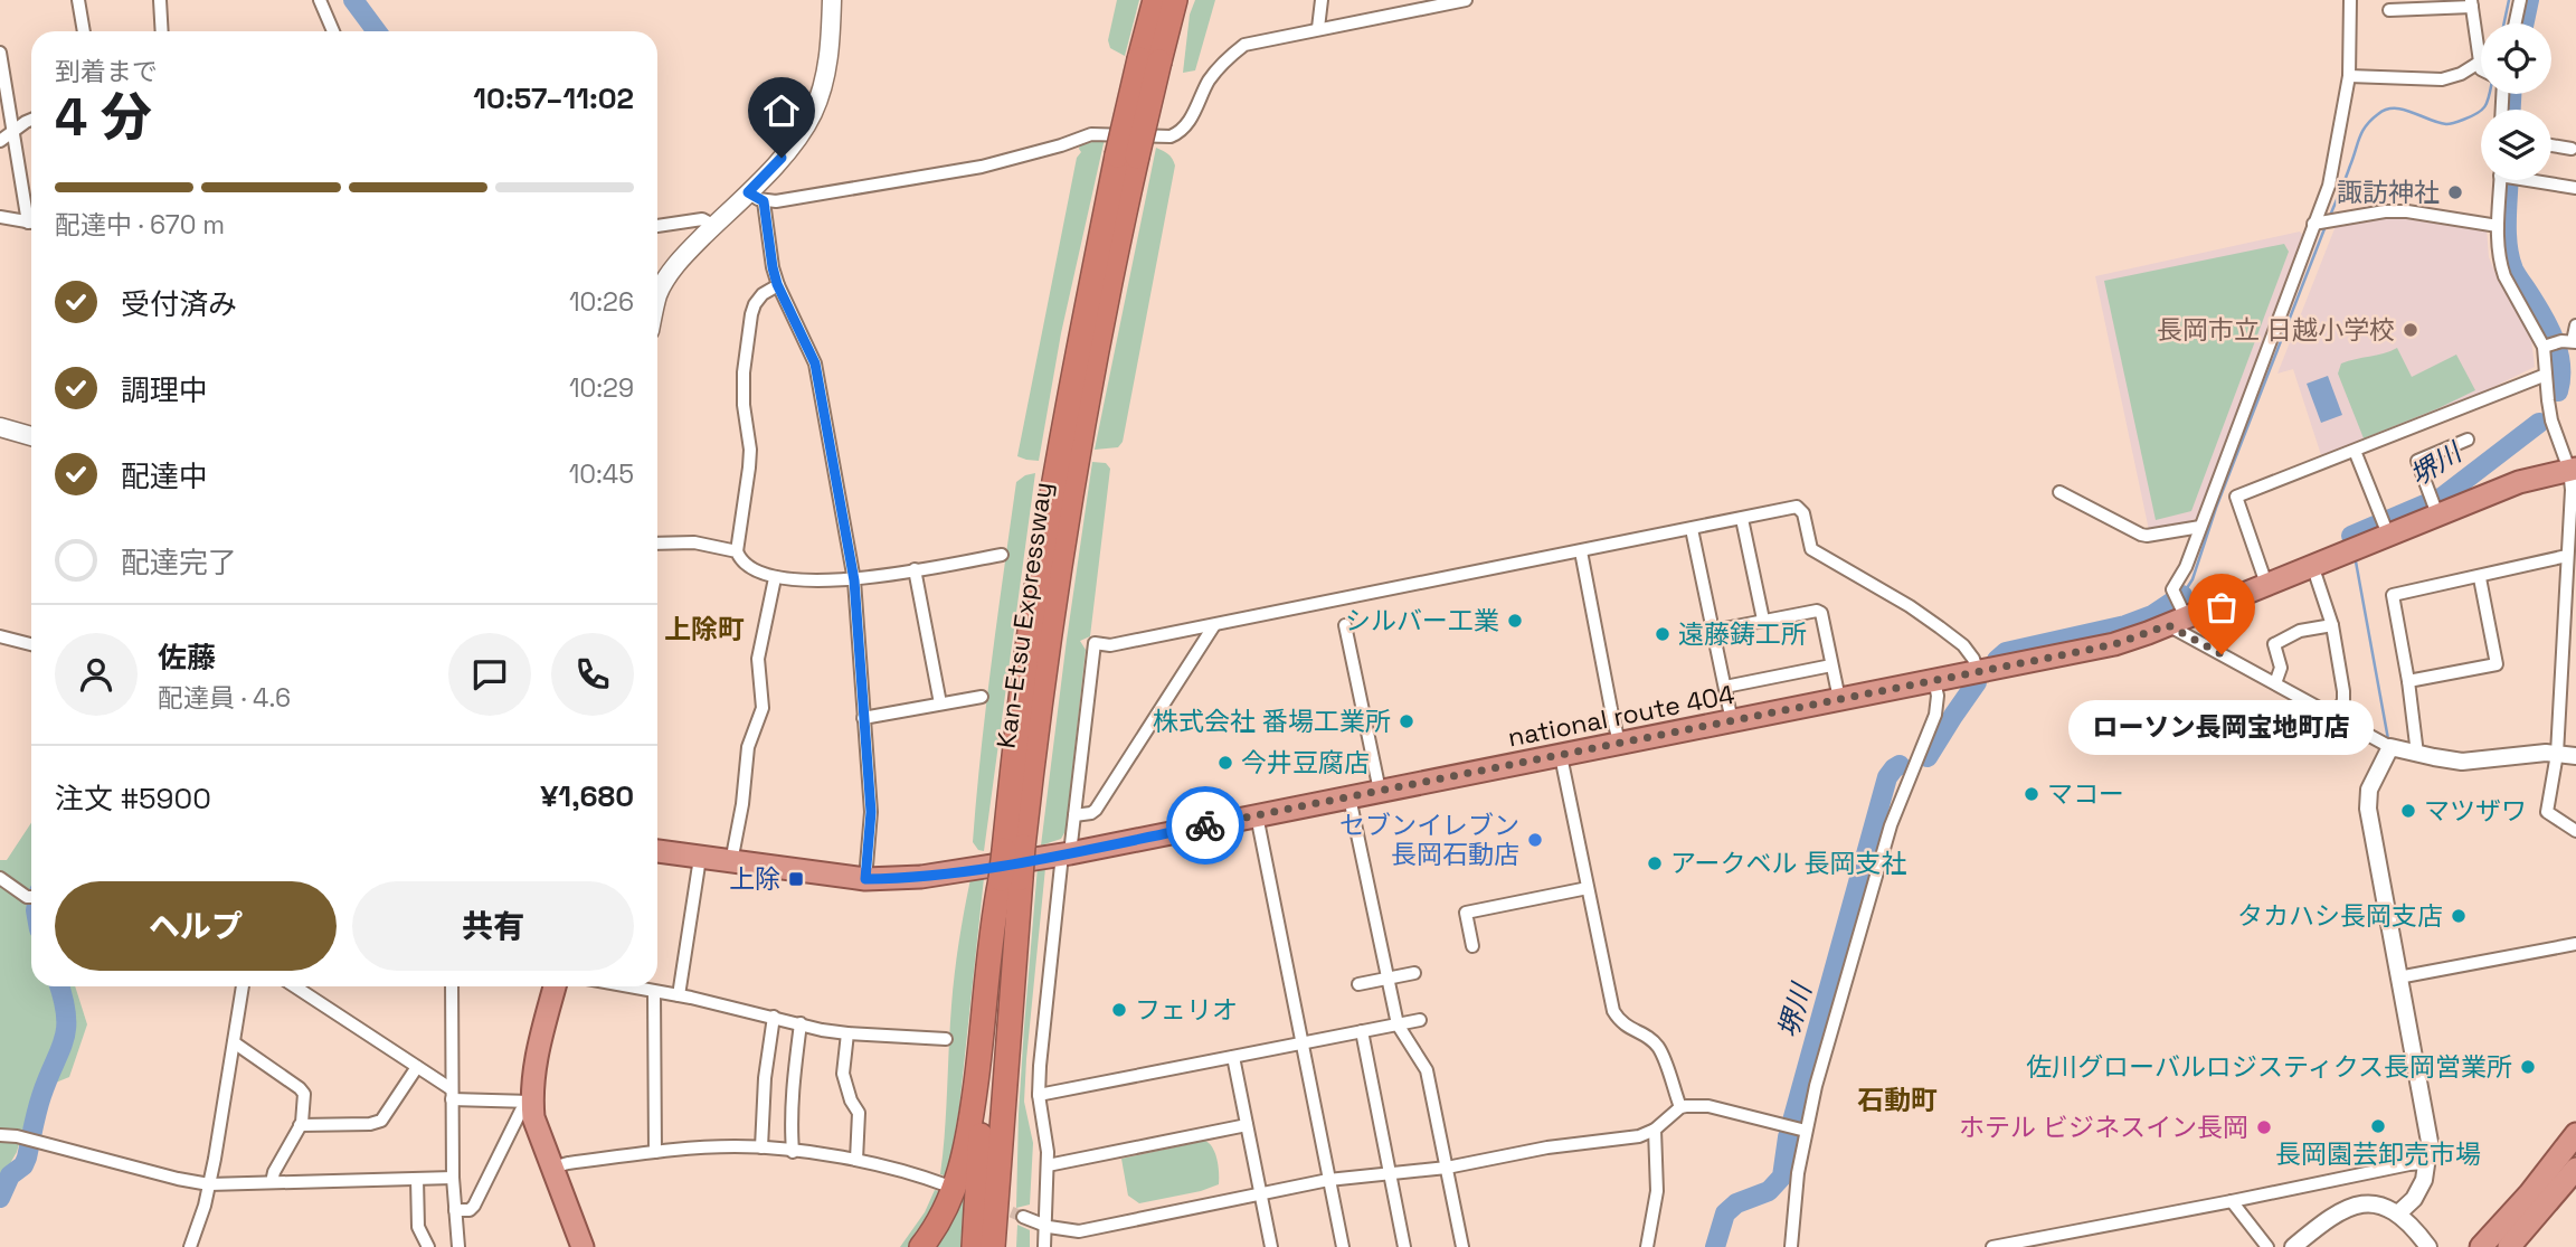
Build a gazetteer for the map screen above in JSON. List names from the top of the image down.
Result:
{
  "streets": {
    "highway": ["Kan-Etsu Expressway", "national route 404"]
  },
  "districts": ["上除町", "石動町"],
  "water": ["堺川"],
  "places": {
    "other": [
      "諏訪神社",
      "長岡市立 日越小学校",
      "シルバー工業",
      "遠藤鋳工所",
      "ローソン長岡宝地町店",
      "株式会社 番場工業所",
      "今井豆腐店",
      "マコー",
      "マツザワ",
      "セブンイレブン 長岡石動店",
      "アークベル 長岡支社",
      "タカハシ長岡支店",
      "フェリオ",
      "佐川グローバルロジスティクス長岡営業所",
      "長岡園芸卸売市場",
      "ホテル ビジネスイン長岡"
    ],
    "transit": ["上除"]
  },
  "page": {
    "heading": ["4 分", "到着まで", "10:57–11:02"],
    "panel": [
      "佐藤",
      "配達員 · 4.6",
      "注文 #5900",
      "¥1,680"
    ],
    "bar": "配達中 · 670 m",
    "list": [
      ["受付済み", "10:26"],
      ["調理中", "10:29"],
      ["配達中", "10:45"],
      "配達完了"
    ],
    "bubble": "ローソン長岡宝地町店",
    "buttons": ["ヘルプ", "共有"]
  }
}
